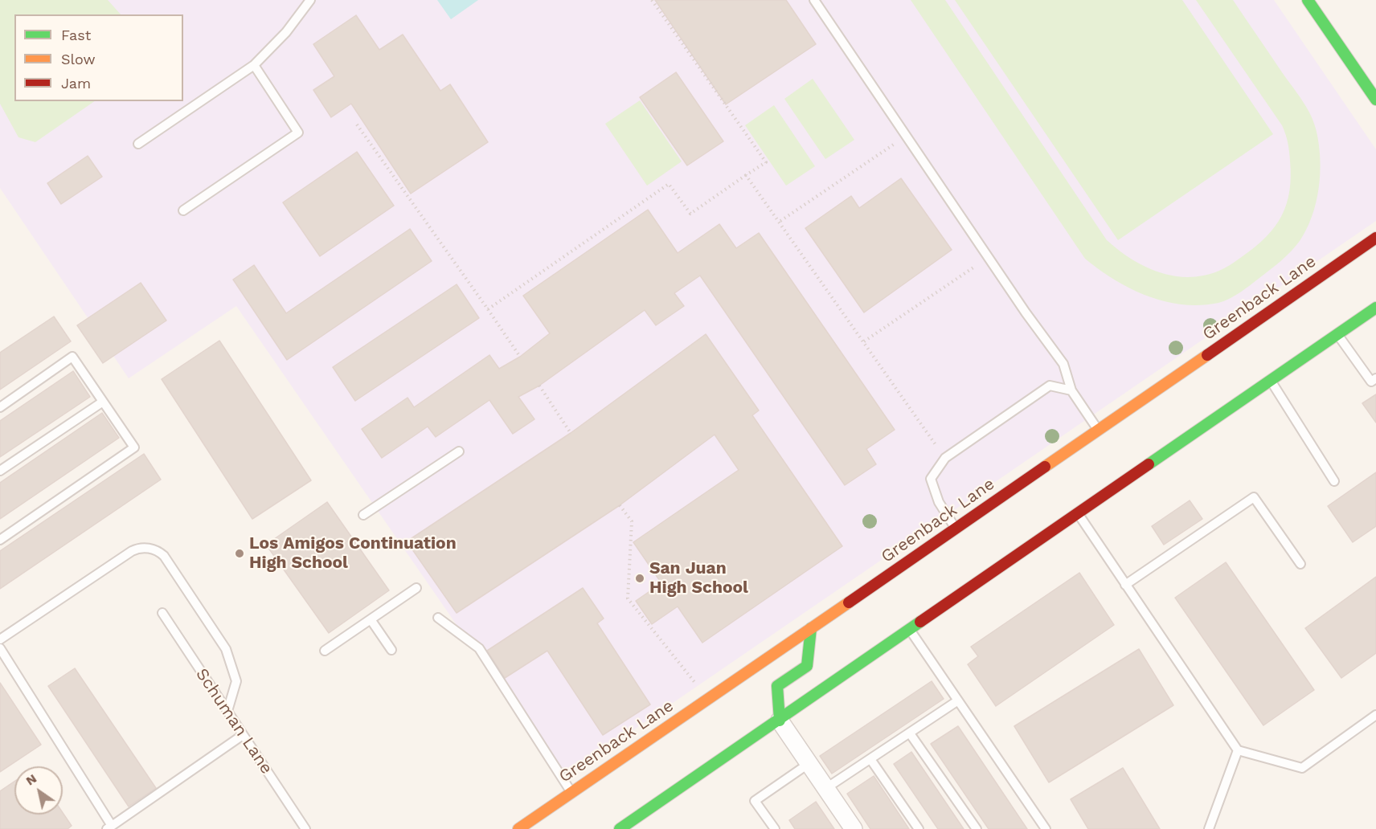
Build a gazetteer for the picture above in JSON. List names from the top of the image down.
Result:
{
  "streets": {
    "main road": ["Greenback Lane"],
    "lane": ["Schuman Lane"]
  },
  "places": ["Los Amigos Continuation High School", "San Juan High School"],
  "legend": ["Fast", "Slow", "Jam"],
  "north": "top left"
}
